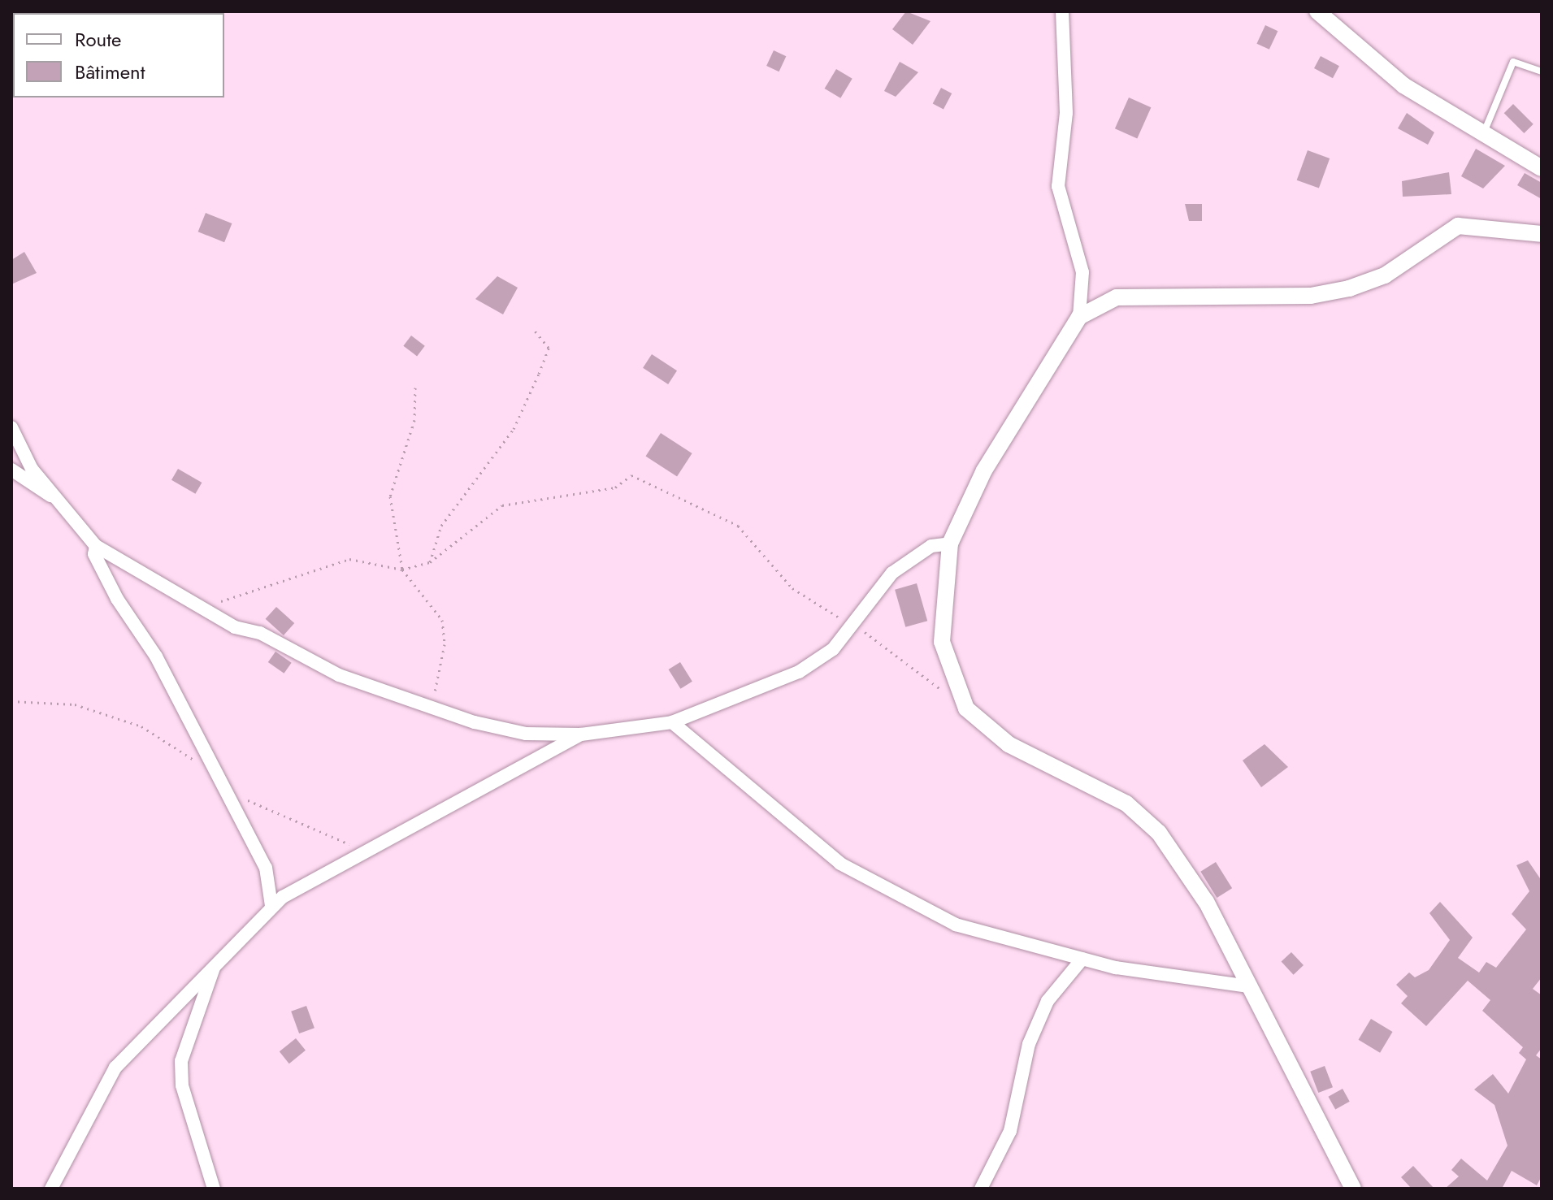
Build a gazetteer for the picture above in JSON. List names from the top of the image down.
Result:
{
  "legend": ["Route", "Bâtiment"]
}
